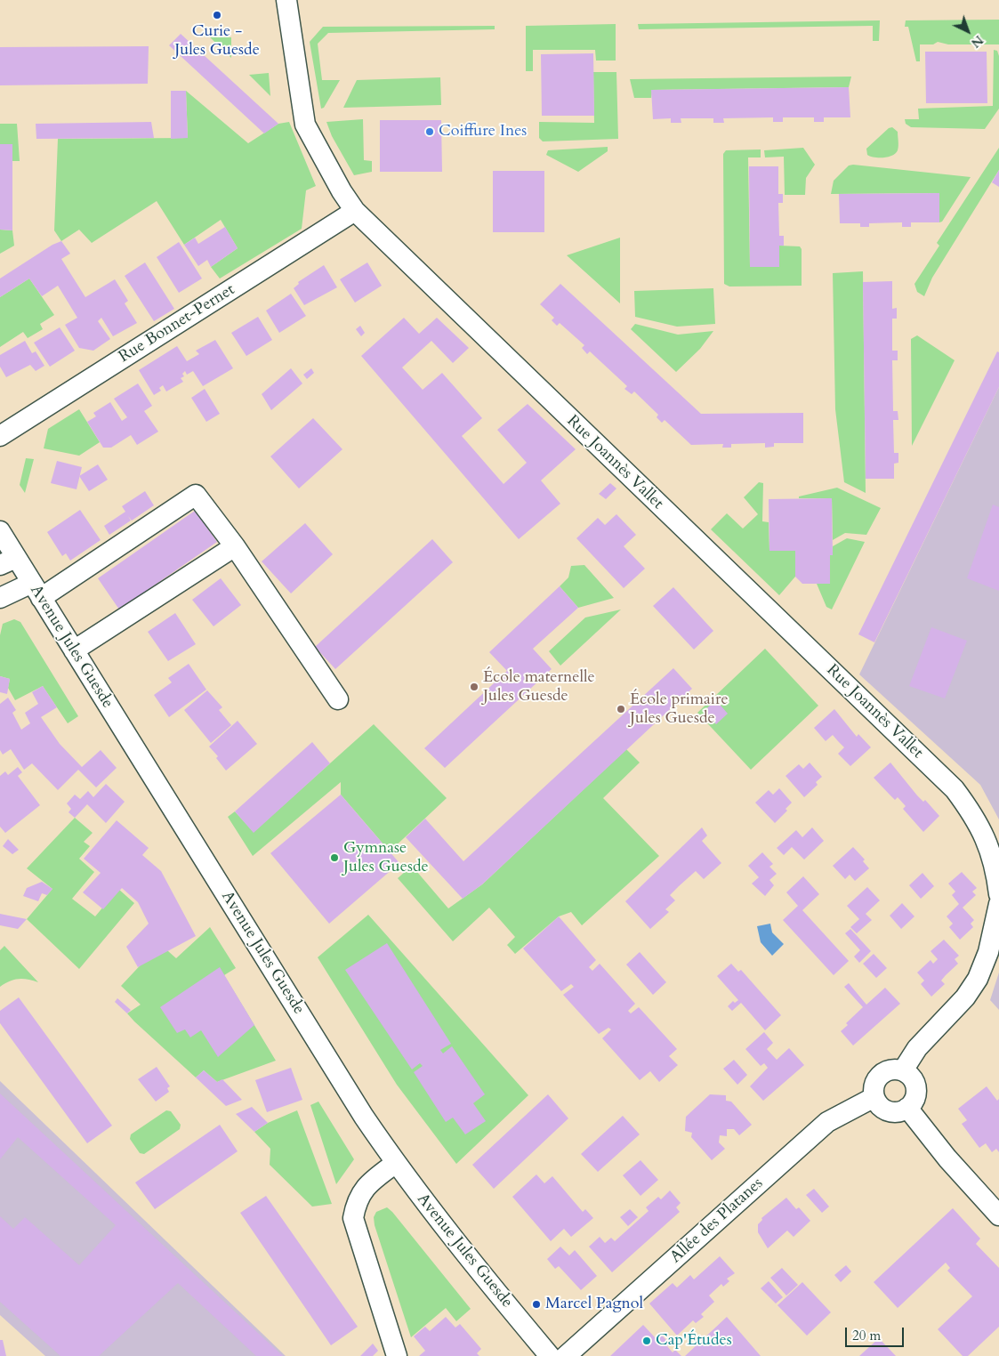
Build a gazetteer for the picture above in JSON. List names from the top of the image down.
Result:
{
  "streets": {
    "street": [
      "Rue Bonnet-Pernet",
      "Rue Joannès Vallet",
      "Avenue Jules Guesde",
      "Allée des Platanes"
    ]
  },
  "crossings": [
    ["Rue Bonnet-Pernet", "Rue Joannès Vallet"]
  ],
  "places": [
    "Curie - Jules Guesde",
    "Coiffure Ines",
    "École maternelle Jules Guesde",
    "École primaire Jules Guesde",
    "Gymnase Jules Guesde",
    "Marcel Pagnol",
    "Cap'Études"
  ],
  "scale_bar": "20 m",
  "north": "bottom right"
}
